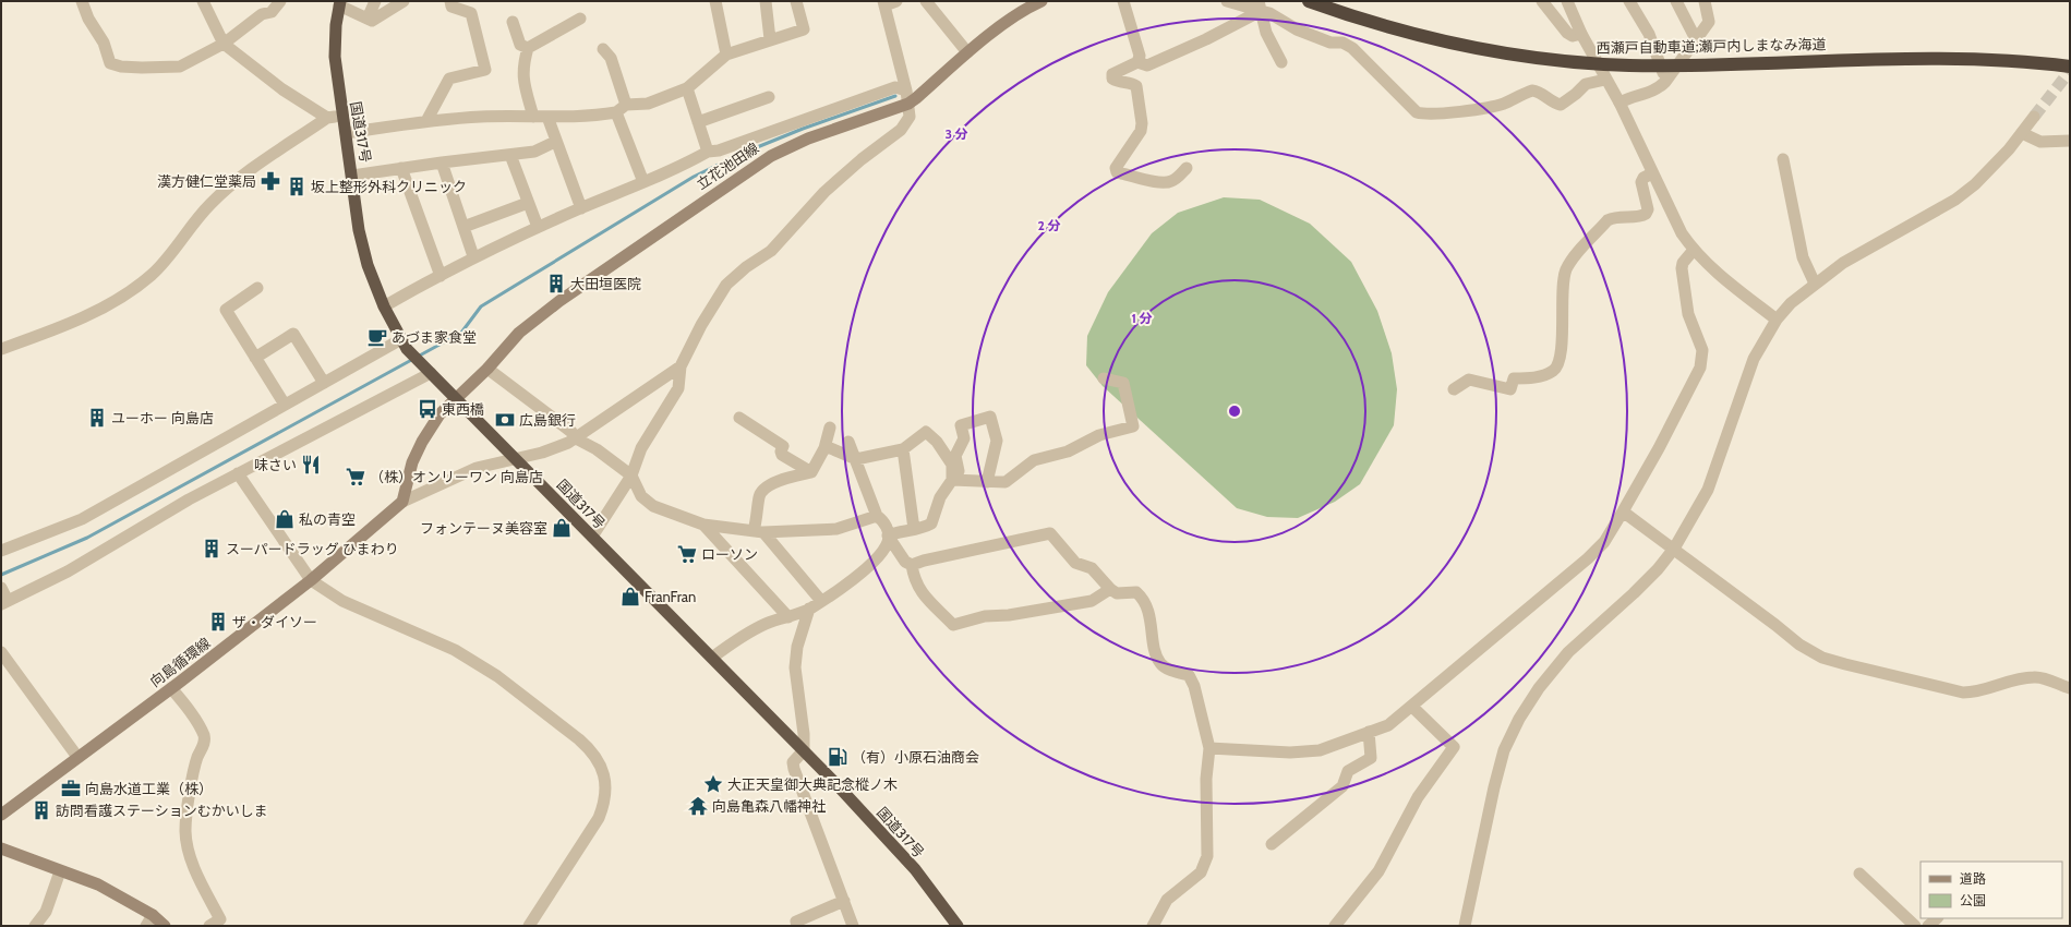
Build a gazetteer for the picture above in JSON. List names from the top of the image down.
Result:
{
  "streets": {
    "highway": ["西瀬戸自動車道;瀬戸内しまなみ海道", "国道317号"],
    "main road": ["立花池田線", "向島循環線"]
  },
  "crossings": [
    ["国道317号", "立花池田線"]
  ],
  "places": {
    "pharmacy": ["漢方健仁堂薬局"],
    "building": [
      "坂上整形外科クリニック",
      "大田垣医院",
      "ユーホー 向島店",
      "スーパードラッグ ひまわり",
      "ザ・ダイソー",
      "訪問看護ステーションむかいしま"
    ],
    "cafe": ["あづま家食堂"],
    "bus stop": ["東西橋"],
    "bank": ["広島銀行"],
    "restaurant": ["味さい"],
    "supermarket": ["（株）オンリーワン 向島店", "ローソン"],
    "shop": ["私の青空", "フォンテーヌ美容室", "FranFran"],
    "fuel station": ["（有）小原石油商会"],
    "place": ["大正天皇御大典記念樅ノ木"],
    "office": ["向島水道工業（株）"],
    "temple": ["向島亀森八幡神社"]
  },
  "legend": ["道路", "公園"],
  "rings": ["3 分", "2 分", "1 分"]
}
